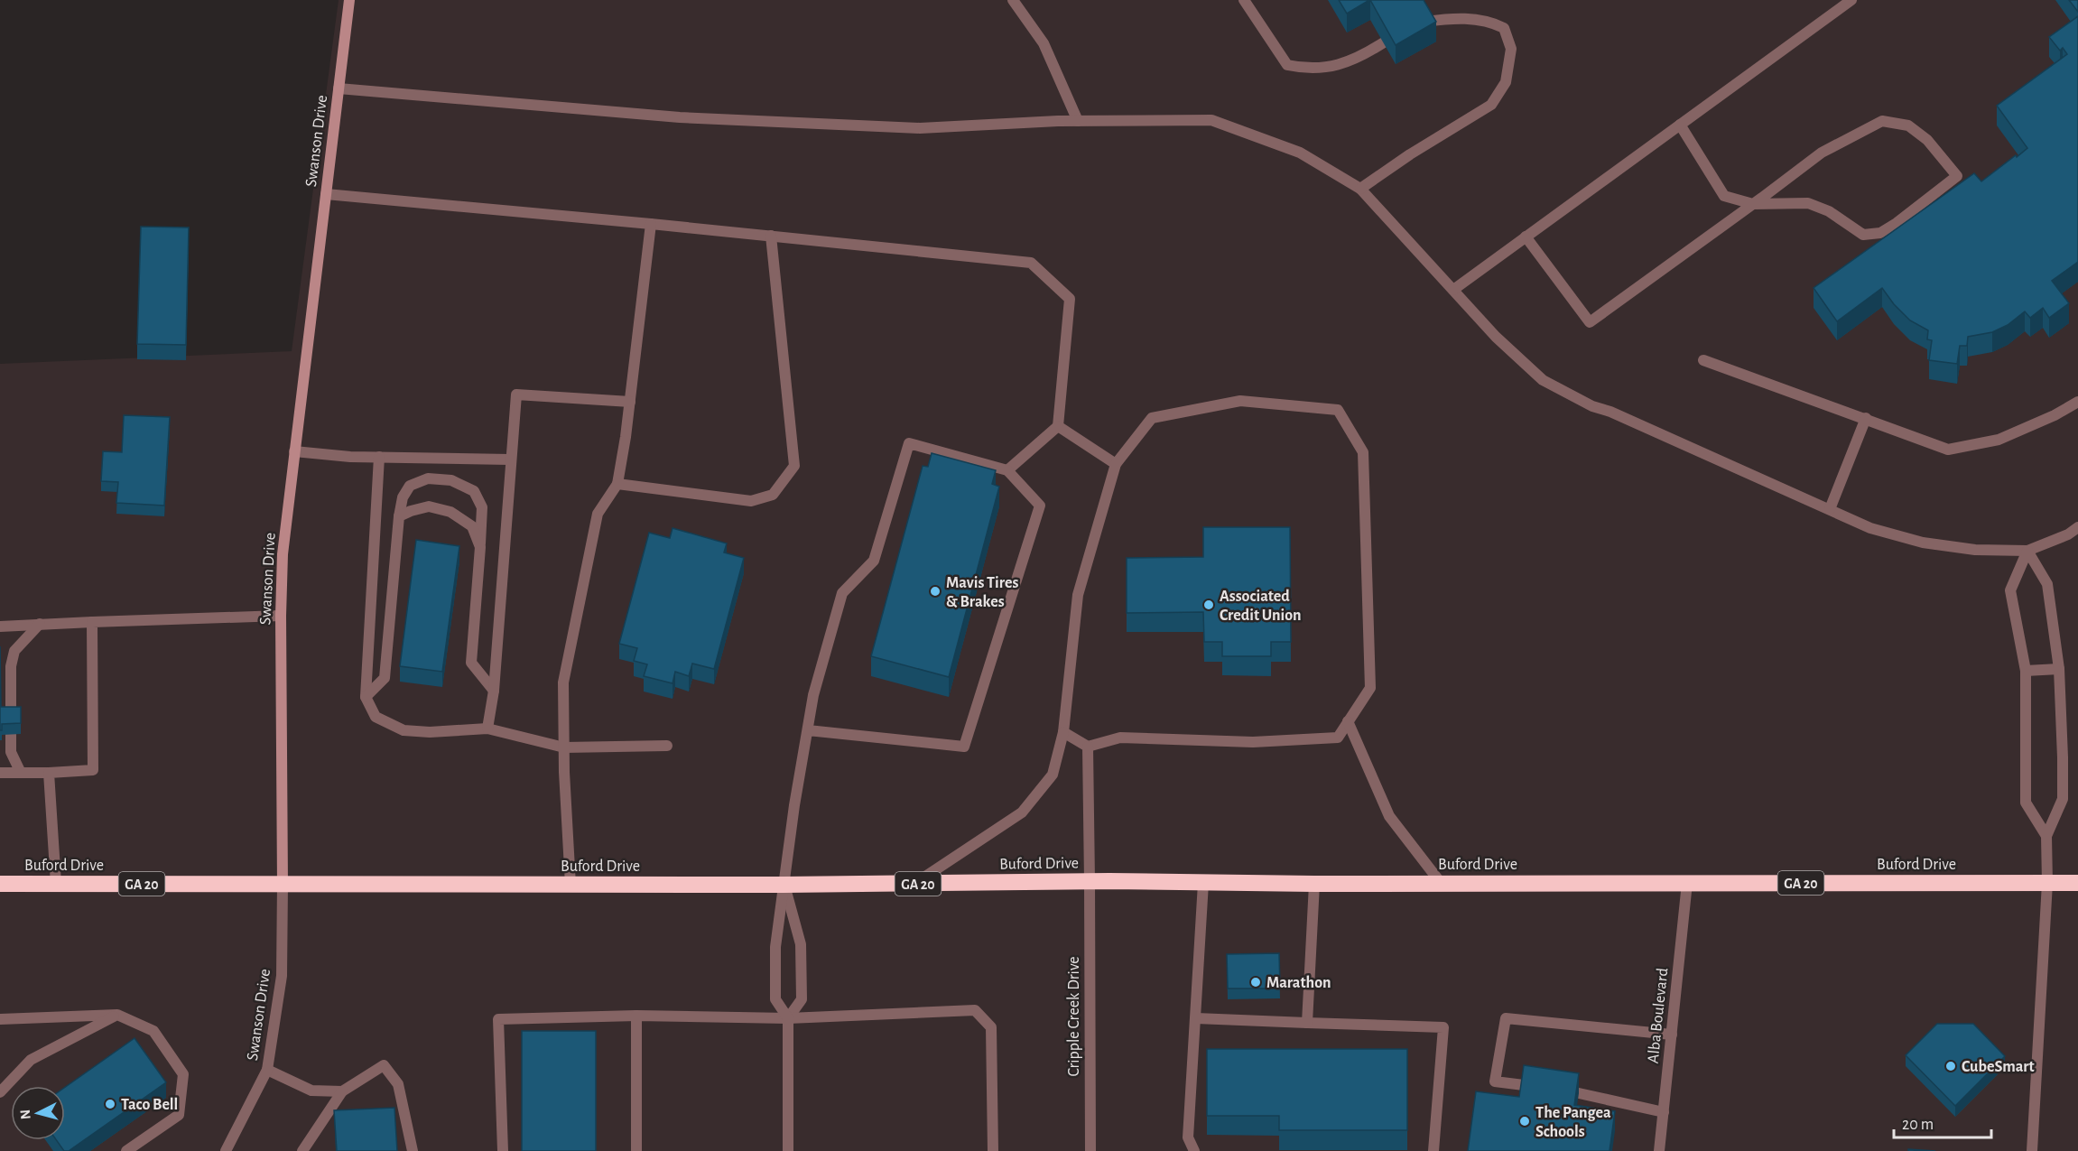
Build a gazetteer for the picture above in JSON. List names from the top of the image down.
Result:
{
  "streets": {
    "highway": ["Buford Drive", "GA 20"],
    "street": ["Swanson Drive", "Alba Boulevard", "Cripple Creek Drive"]
  },
  "crossings": [
    ["Swanson Drive", "Buford Drive"],
    ["Buford Drive", "Alba Boulevard"],
    ["Buford Drive", "Cripple Creek Drive"]
  ],
  "places": [
    "Mavis Tires & Brakes",
    "Associated Credit Union",
    "Marathon",
    "CubeSmart",
    "Taco Bell",
    "The Pangea Schools"
  ],
  "scale_bar": "20 m",
  "north": "left"
}
